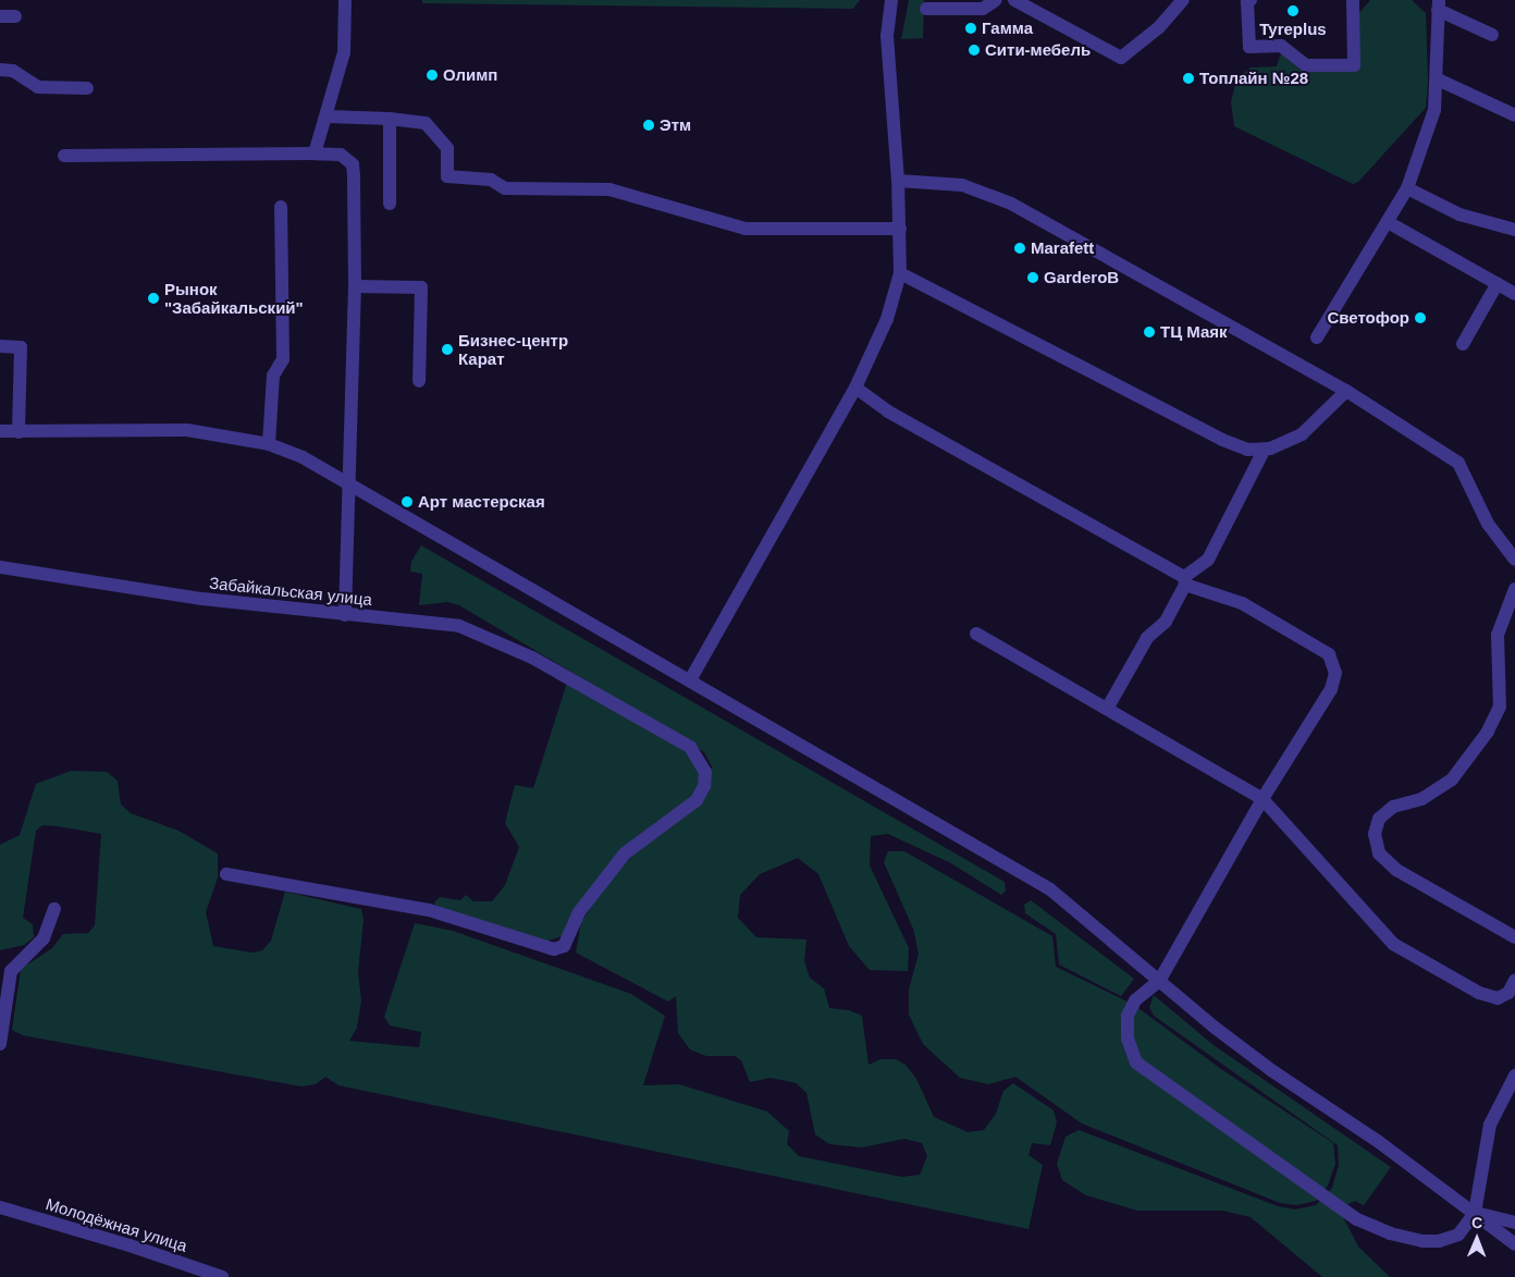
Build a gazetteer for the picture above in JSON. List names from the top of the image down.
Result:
{
  "streets": {
    "street": ["Забайкальская улица", "Молодёжная улица"]
  },
  "places": [
    "Tyreplus",
    "Гамма",
    "Сити-мебель",
    "Олимп",
    "Топлайн №28",
    "Этм",
    "Marafett",
    "GarderoB",
    "Рынок \"Забайкальский\"",
    "Светофор",
    "ТЦ Маяк",
    "Бизнес-центр Карат",
    "Арт мастерская"
  ],
  "north": "top"
}
